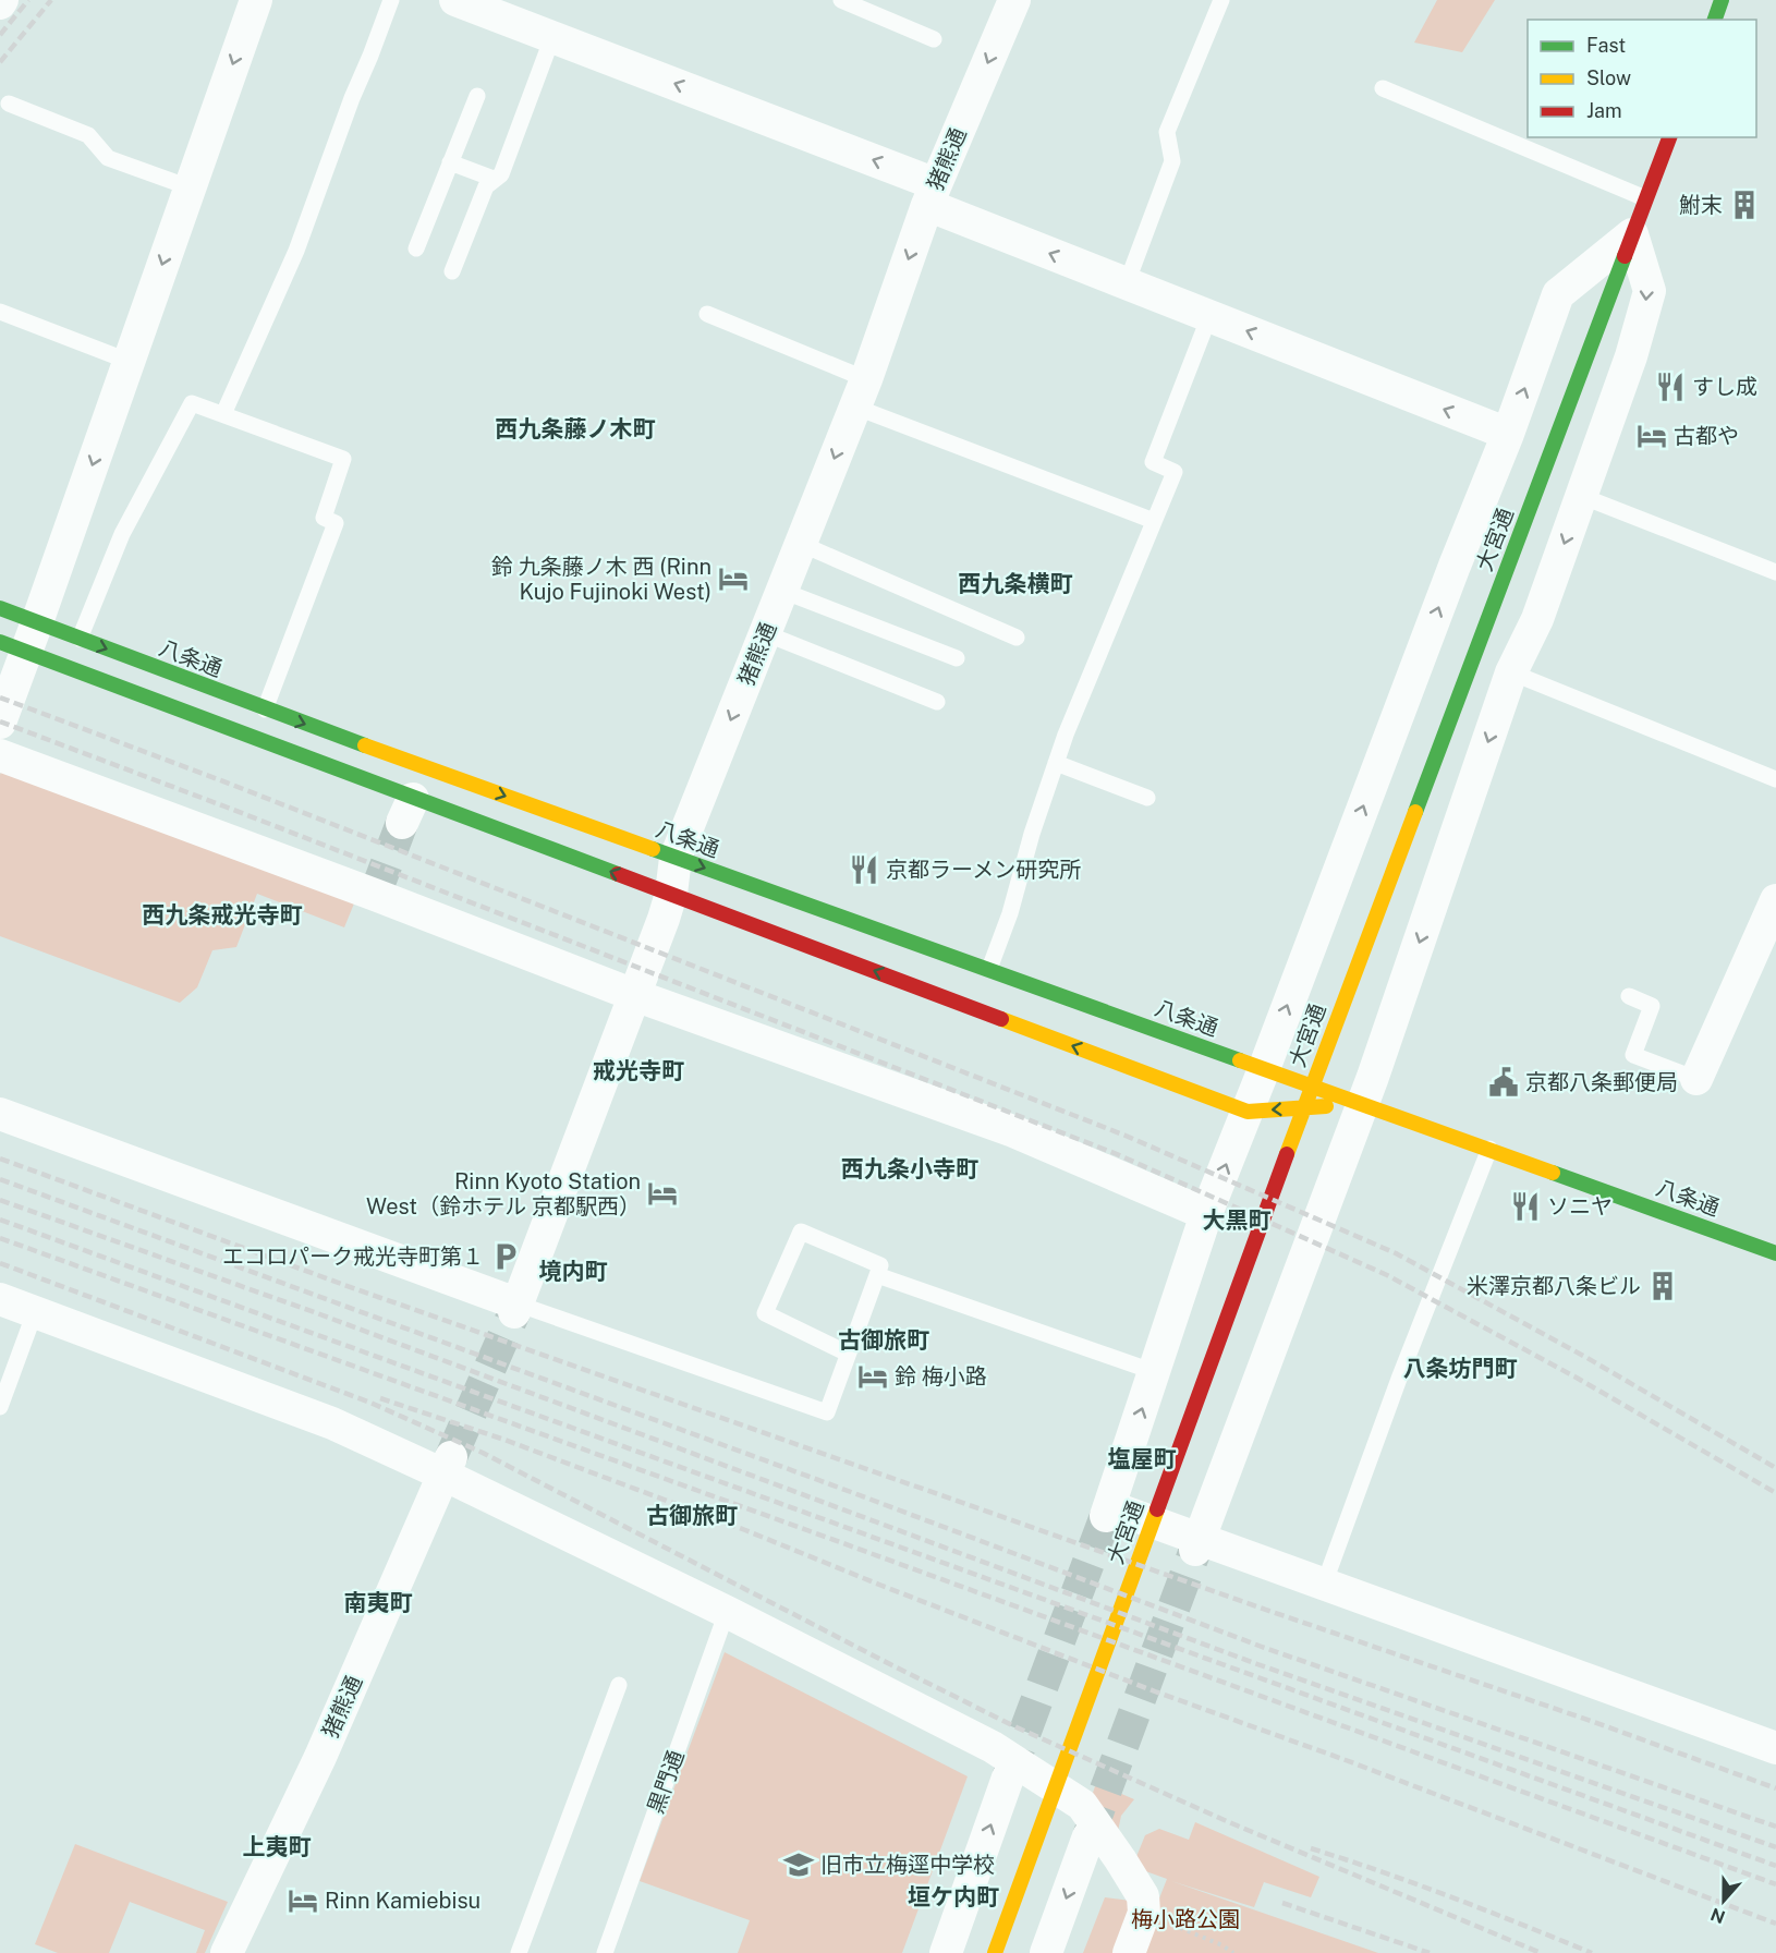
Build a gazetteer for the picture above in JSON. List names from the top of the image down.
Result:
{
  "streets": {
    "street": ["猪熊通", "大宮通", "八条通"],
    "lane": ["黒門通"]
  },
  "crossings": [
    ["猪熊通", "八条通"]
  ],
  "one_way": ["猪熊通"],
  "districts": [
    "西九条藤ノ木町",
    "西九条横町",
    "西九条戒光寺町",
    "戒光寺町",
    "西九条小寺町",
    "大黒町",
    "境内町",
    "古御旅町",
    "八条坊門町",
    "塩屋町",
    "古御旅町",
    "南夷町",
    "上夷町",
    "垣ケ内町"
  ],
  "parks": ["梅小路公園"],
  "places": {
    "building": ["鮒末", "米澤京都八条ビル"],
    "restaurant": ["すし成", "京都ラーメン研究所", "ソニヤ"],
    "hotel": [
      "古都や",
      "鈴 九条藤ノ木 西 (Rinn Kujo Fujinoki West)",
      "Rinn Kyoto Station West（鈴ホテル 京都駅西）",
      "鈴 梅小路",
      "Rinn Kamiebisu"
    ],
    "public building": ["京都八条郵便局"],
    "parking": ["エコロパーク戒光寺町第１"],
    "school or university": ["旧市立梅逕中学校"]
  },
  "legend": ["Fast", "Slow", "Jam"],
  "north": "bottom"
}
